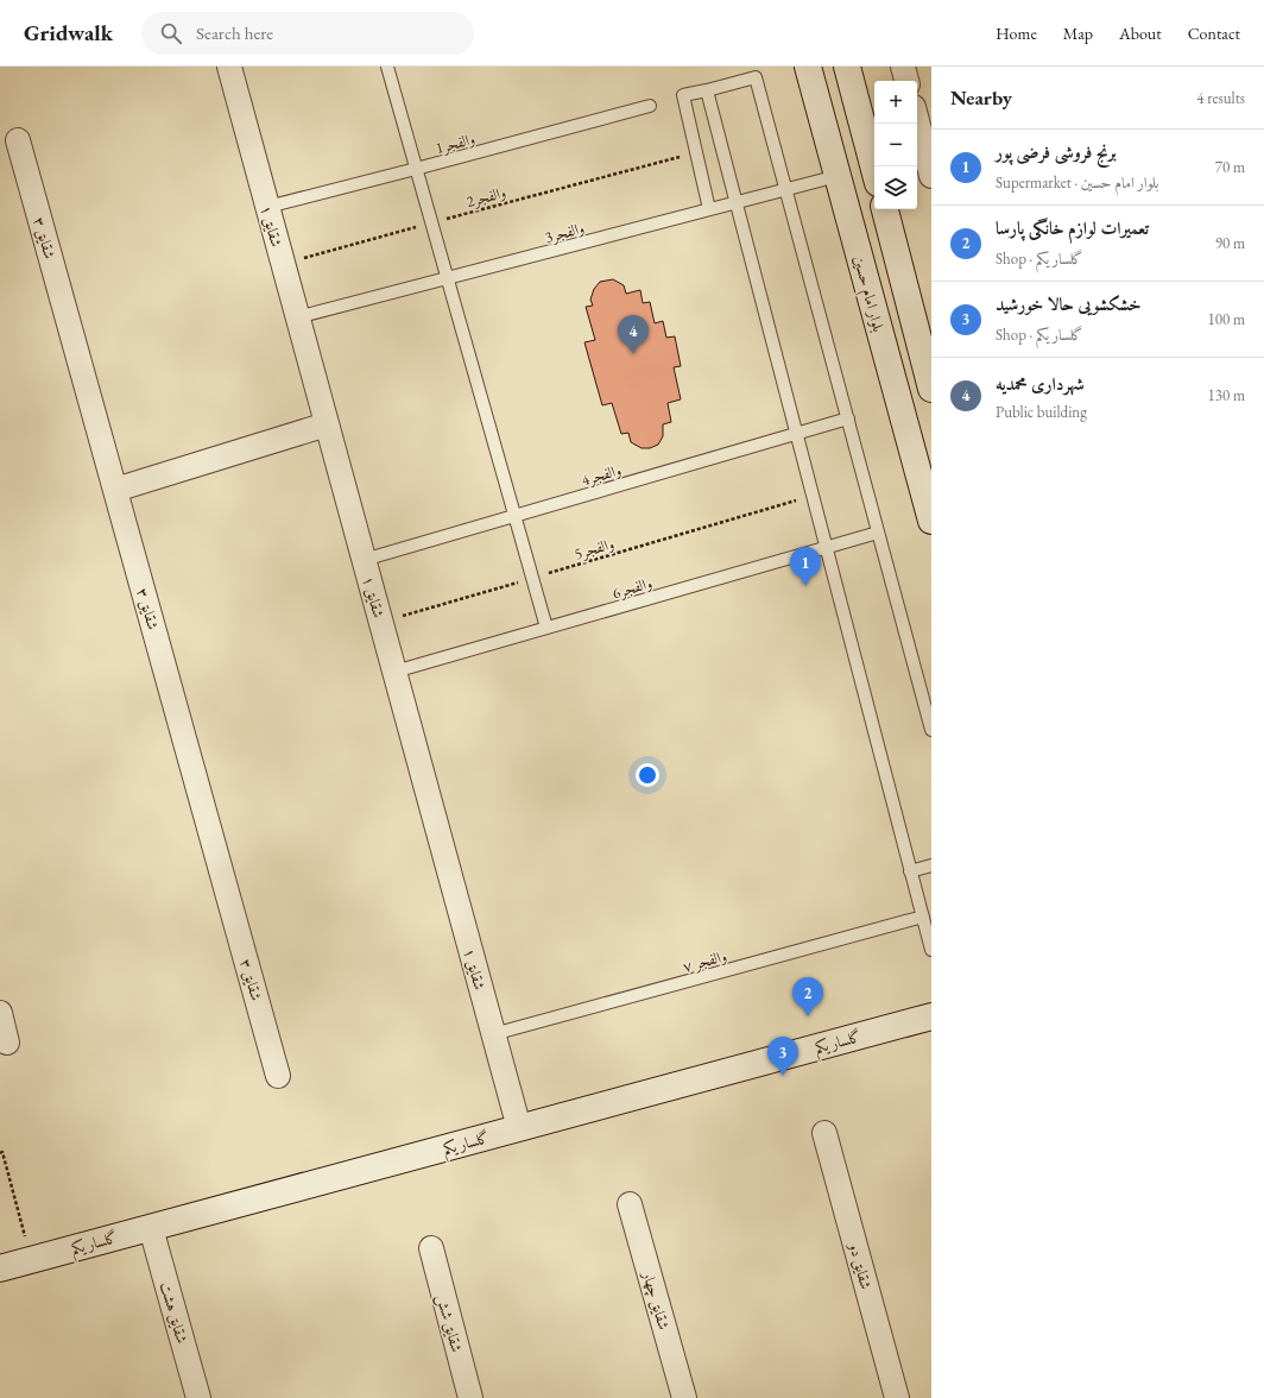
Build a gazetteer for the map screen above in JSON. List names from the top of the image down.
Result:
{
  "streets": {
    "street": [
      "شقایق ۱",
      "شقایق ۳",
      "بلوار امام حسین",
      "گلسار یکم",
      "شقایق دو",
      "شقایق چهار",
      "شقایق هشت",
      "شقایق شش"
    ],
    "lane": [
      "والفجر1",
      "والفجر3",
      "والفجر4",
      "والفجر6",
      "والفجر ۷"
    ],
    "path": ["والفجر2", "والفجر5"]
  },
  "crossings": [
    ["والفجر1", "شقایق ۱"],
    ["والفجر2", "شقایق ۱"],
    ["شقایق ۱", "والفجر3"],
    ["شقایق ۱", "والفجر4"],
    ["شقایق ۱", "والفجر5"],
    ["شقایق ۱", "والفجر6"],
    ["شقایق ۱", "والفجر ۷"],
    ["شقایق ۱", "گلسار یکم"],
    ["والفجر3", "بلوار امام حسین"],
    ["گلسار یکم", "شقایق هشت"]
  ],
  "page": {
    "header": "Gridwalk",
    "search": "Search here",
    "nav": [
      "Home",
      "Map",
      "About",
      "Contact"
    ],
    "heading": ["Nearby", "4 results"],
    "map_buttons": ["+", "−"],
    "list": [
      {
        "mark": "1",
        "name": "برنج فروشی فرضی پور",
        "note": "Supermarket · بلوار امام حسین",
        "value": "70 m"
      },
      {
        "mark": "2",
        "name": "تعمیرات لوازم خانگی پارسا",
        "note": "Shop · گلسار یکم",
        "value": "90 m"
      },
      {
        "mark": "3",
        "name": "خشکشویی حالا خورشید",
        "note": "Shop · گلسار یکم",
        "value": "100 m"
      },
      {
        "mark": "4",
        "name": "شهرداری محمدیه",
        "note": "Public building",
        "value": "130 m"
      }
    ],
    "pins": [
      "4",
      "1",
      "2",
      "3"
    ]
  }
}
